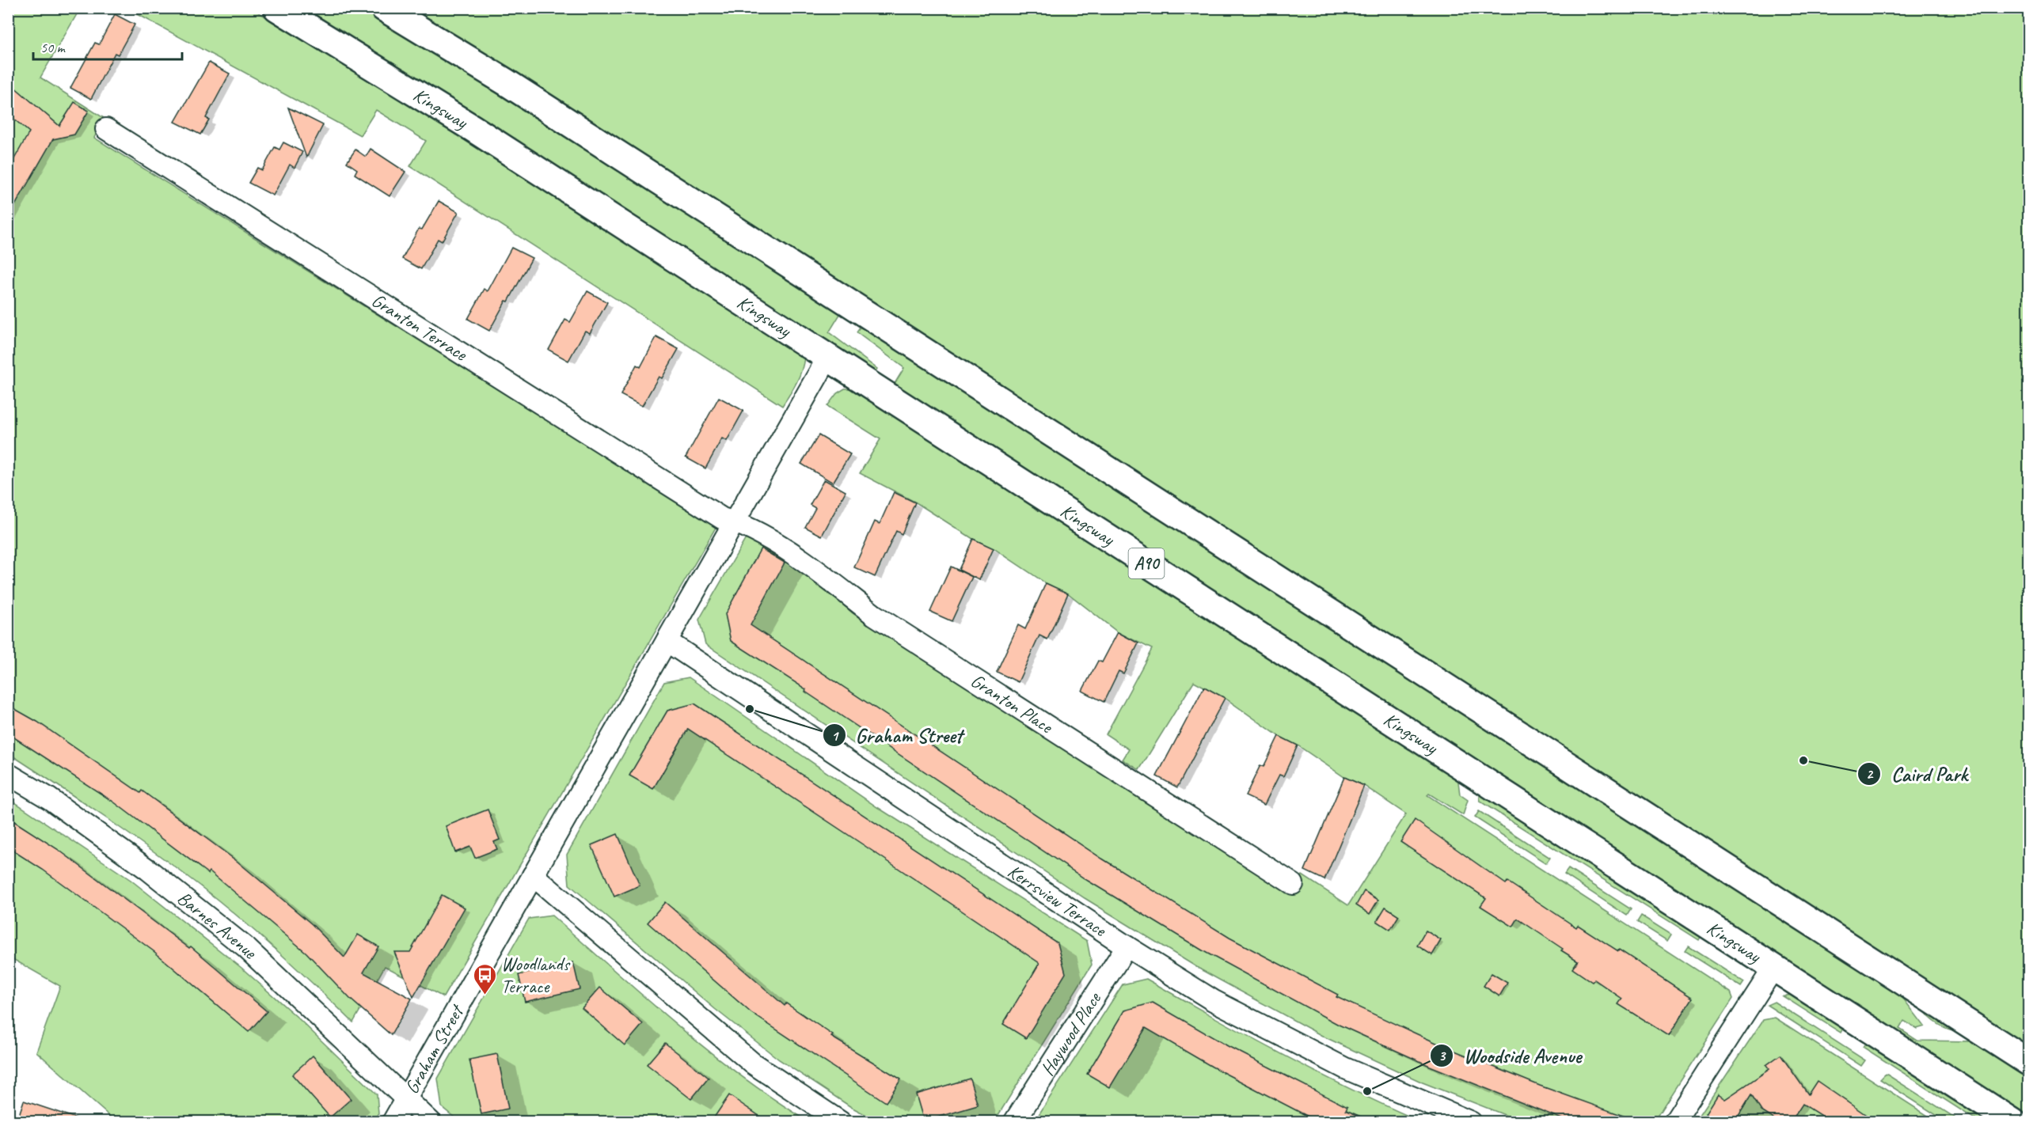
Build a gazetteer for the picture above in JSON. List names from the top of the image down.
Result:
{
  "streets": {
    "highway": ["Kingsway", "A90"],
    "street": [
      "Granton Terrace",
      "Granton Place",
      "Kerrsview Terrace",
      "Barnes Avenue",
      "Haywood Place",
      "Graham Street"
    ]
  },
  "crossings": [
    ["Kingsway", "Graham Street"],
    ["Granton Terrace", "Granton Place"],
    ["Granton Terrace", "Graham Street"],
    ["Granton Place", "Graham Street"],
    ["Kerrsview Terrace", "Haywood Place"],
    ["Kerrsview Terrace", "Graham Street"],
    ["Barnes Avenue", "Graham Street"]
  ],
  "places": {
    "other": ["Graham Street", "Caird Park", "Woodside Avenue"],
    "bus stop": ["Woodlands Terrace"]
  },
  "scale_bar": "50 m"
}
